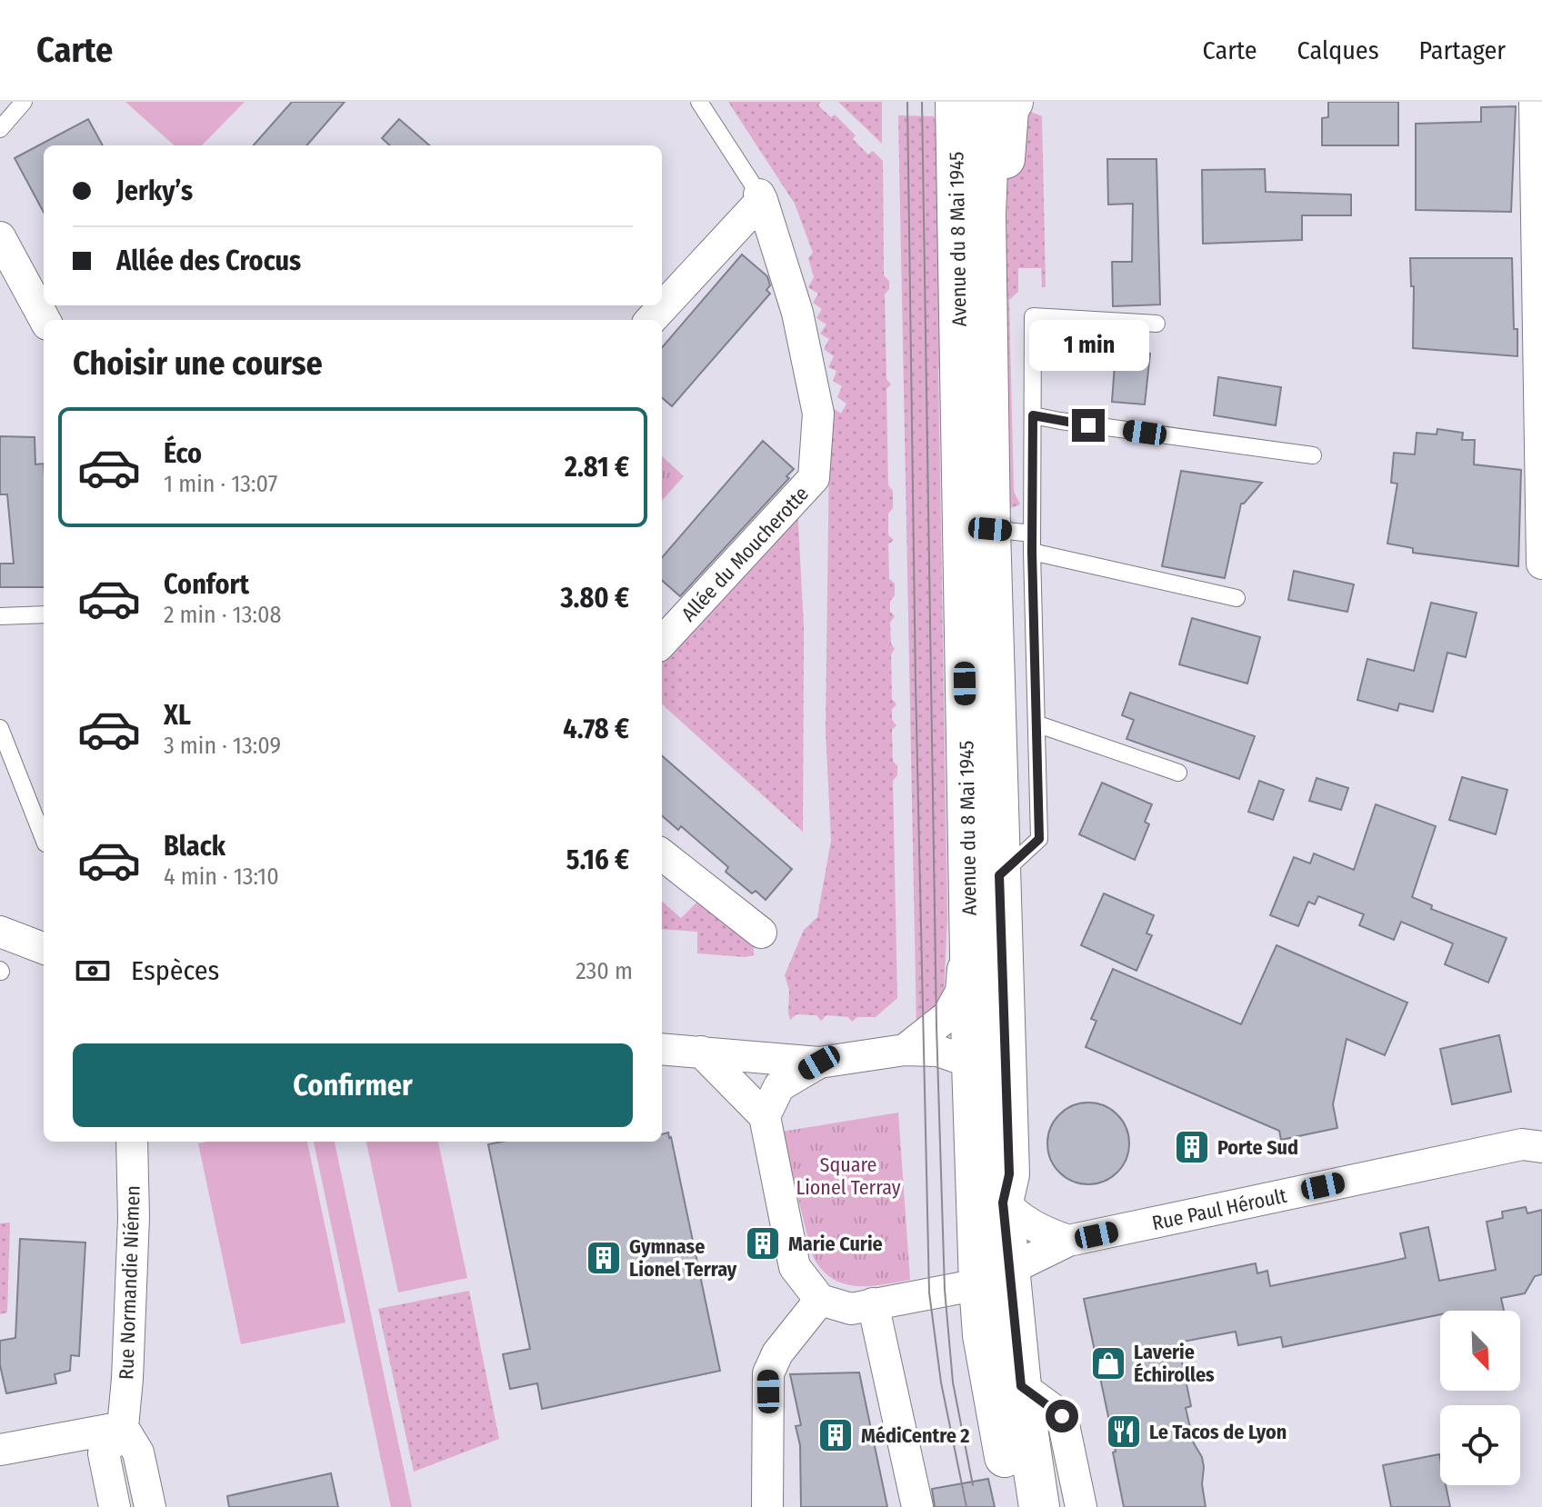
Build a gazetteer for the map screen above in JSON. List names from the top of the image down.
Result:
{
  "streets": {
    "main road": ["Avenue du 8 Mai 1945"],
    "street": ["Allée du Moucherotte", "Rue Paul Héroult", "Rue Normandie Niémen"]
  },
  "crossings": [
    ["Avenue du 8 Mai 1945", "Rue Paul Héroult"]
  ],
  "parks": ["Square Lionel Terray"],
  "places": {
    "building": [
      "Porte Sud",
      "Marie Curie",
      "Gymnase Lionel Terray",
      "MédiCentre 2"
    ],
    "shop": ["Laverie Échirolles"],
    "restaurant": ["Le Tacos de Lyon"]
  },
  "north": "bottom right",
  "page": {
    "header": "Carte",
    "nav": ["Carte", "Calques", "Partager"],
    "banner": ["Jerky’s", "Allée des Crocus"],
    "bubble": "1 min",
    "heading": "Choisir une course",
    "list": [
      {
        "name": "Éco",
        "note": "1 min · 13:07",
        "value": "2.81 €"
      },
      {
        "name": "Confort",
        "note": "2 min · 13:08",
        "value": "3.80 €"
      },
      {
        "name": "XL",
        "note": "3 min · 13:09",
        "value": "4.78 €"
      },
      {
        "name": "Black",
        "note": "4 min · 13:10",
        "value": "5.16 €"
      }
    ],
    "pay": ["Espèces", "230 m"],
    "buttons": "Confirmer"
  }
}
